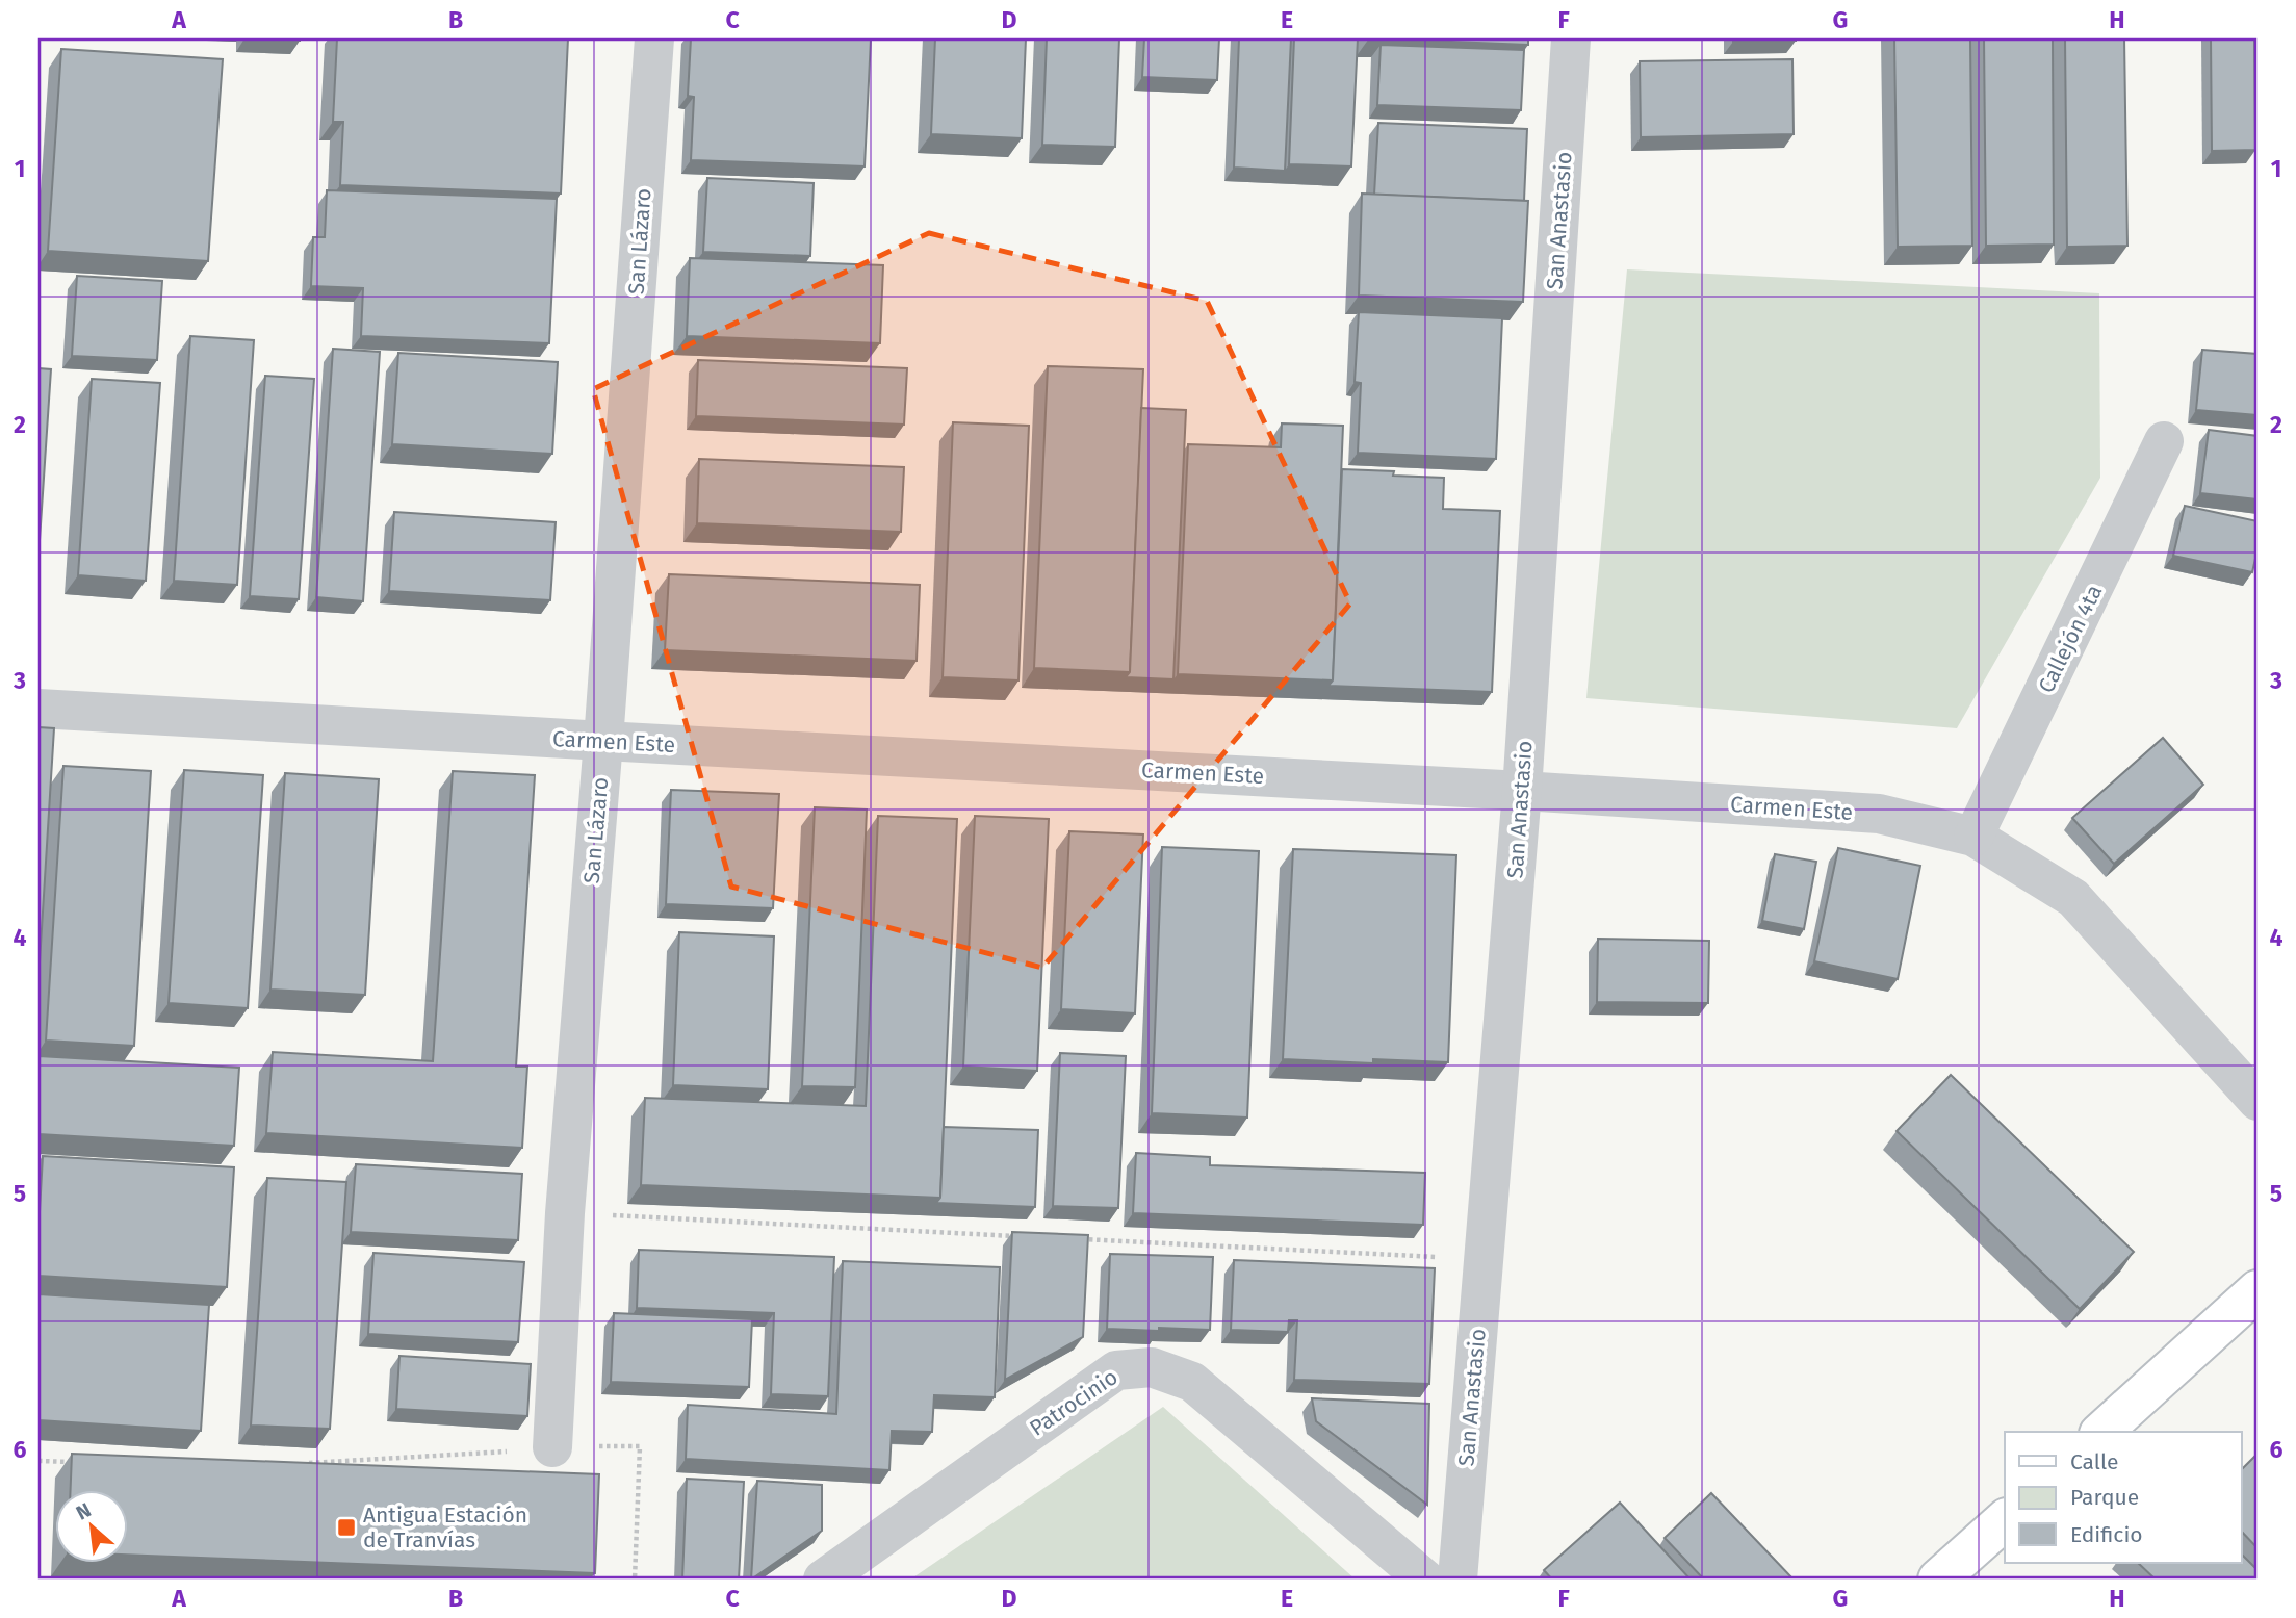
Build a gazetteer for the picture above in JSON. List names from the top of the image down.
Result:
{
  "streets": {
    "street": [
      "San Anastasio",
      "San Lázaro",
      "Callejón 4ta",
      "Carmen Este",
      "Patrocinio"
    ]
  },
  "crossings": [
    ["San Anastasio", "Carmen Este"],
    ["San Lázaro", "Carmen Este"],
    ["Callejón 4ta", "Carmen Este"]
  ],
  "places": {
    "transit": ["Antigua Estación de Tranvías"]
  },
  "legend": ["Calle", "Parque", "Edificio"],
  "north": "top left",
  "grid": {
    "columns": [
      "A",
      "B",
      "C",
      "D",
      "E",
      "F",
      "G",
      "H"
    ],
    "rows": [
      "1",
      "2",
      "3",
      "4",
      "5",
      "6"
    ]
  }
}
